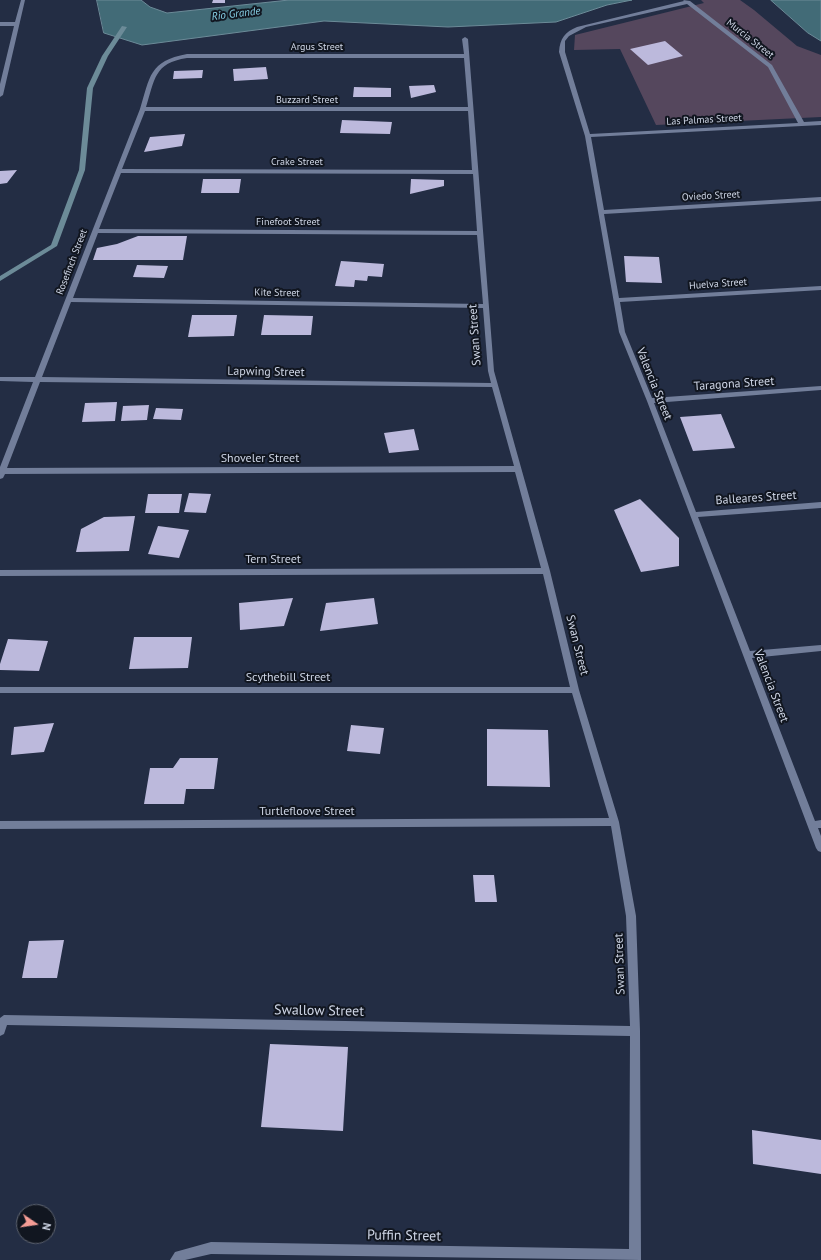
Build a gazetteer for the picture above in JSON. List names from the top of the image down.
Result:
{
  "streets": {
    "street": [
      "Murcia Street",
      "Argus Street",
      "Buzzard Street",
      "Las Palmas Street",
      "Crake Street",
      "Oviedo Street",
      "Finefoot Street",
      "Rosefinch Street",
      "Huelva Street",
      "Kite Street",
      "Swan Street",
      "Lapwing Street",
      "Valencia Street",
      "Taragona Street",
      "Shoveler Street",
      "Balleares Street",
      "Tern Street",
      "Scythebill Street",
      "Turtlefloove Street",
      "Swallow Street",
      "Puffin Street"
    ]
  },
  "crossings": [
    ["Murcia Street", "Las Palmas Street"],
    ["Murcia Street", "Valencia Street"],
    ["Argus Street", "Rosefinch Street"],
    ["Argus Street", "Swan Street"],
    ["Buzzard Street", "Rosefinch Street"],
    ["Buzzard Street", "Swan Street"],
    ["Las Palmas Street", "Valencia Street"],
    ["Crake Street", "Rosefinch Street"],
    ["Crake Street", "Swan Street"],
    ["Oviedo Street", "Valencia Street"],
    ["Finefoot Street", "Rosefinch Street"],
    ["Finefoot Street", "Swan Street"],
    ["Rosefinch Street", "Kite Street"],
    ["Rosefinch Street", "Lapwing Street"],
    ["Rosefinch Street", "Shoveler Street"],
    ["Huelva Street", "Valencia Street"],
    ["Kite Street", "Swan Street"],
    ["Swan Street", "Lapwing Street"],
    ["Swan Street", "Shoveler Street"],
    ["Swan Street", "Tern Street"],
    ["Swan Street", "Scythebill Street"],
    ["Swan Street", "Turtlefloove Street"],
    ["Swan Street", "Swallow Street"],
    ["Swan Street", "Puffin Street"],
    ["Valencia Street", "Taragona Street"],
    ["Valencia Street", "Balleares Street"]
  ],
  "water": ["Rio Grande"],
  "north": "right"
}
